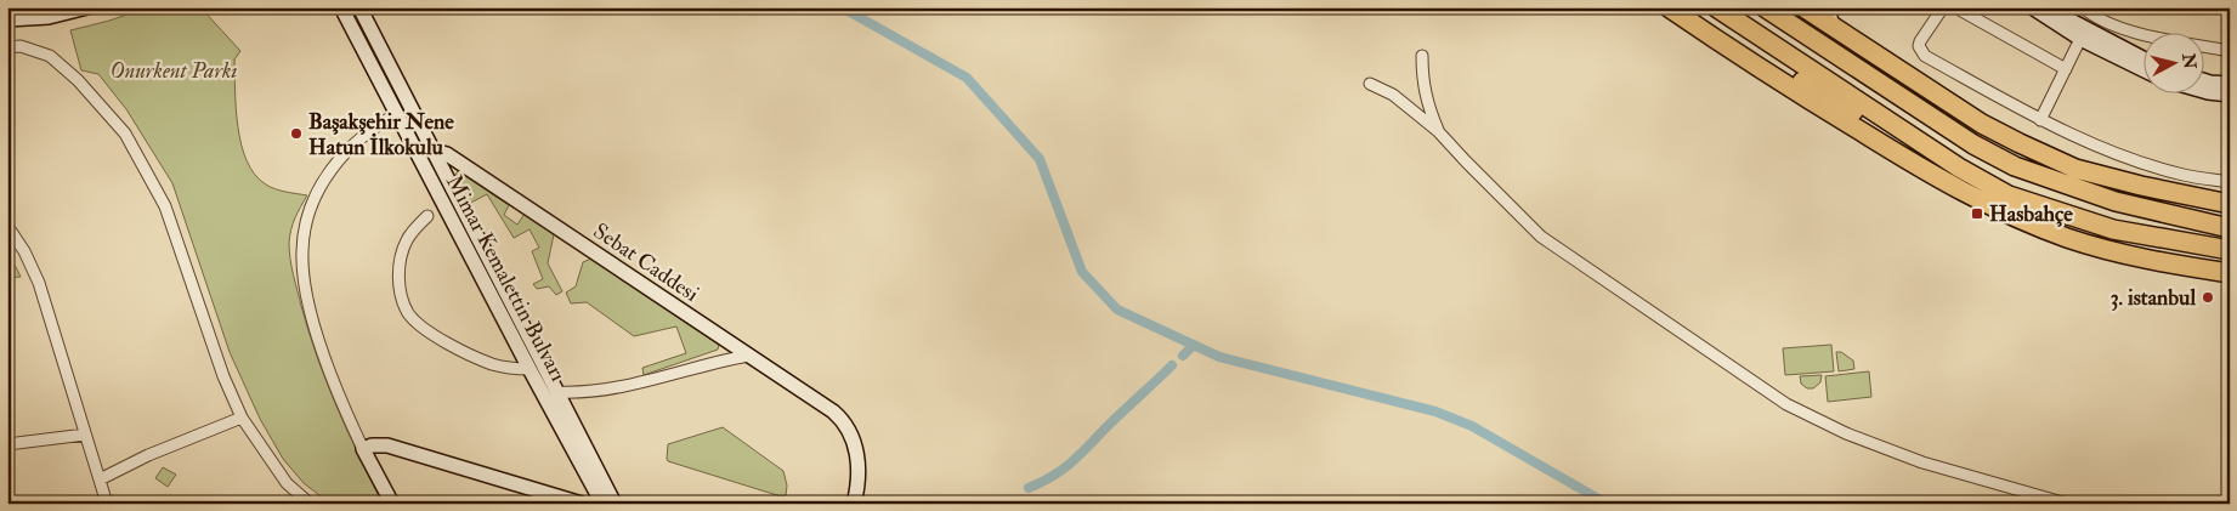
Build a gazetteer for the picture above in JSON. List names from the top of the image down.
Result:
{
  "streets": {
    "street": ["Sebat Caddesi", "Mimar Kemalettin Bulvarı"]
  },
  "parks": ["Onurkent Parkı"],
  "places": {
    "other": ["Başakşehir Nene Hatun İlkokulu", "3. istanbul"],
    "transit": ["Hasbahçe"]
  },
  "north": "right"
}
